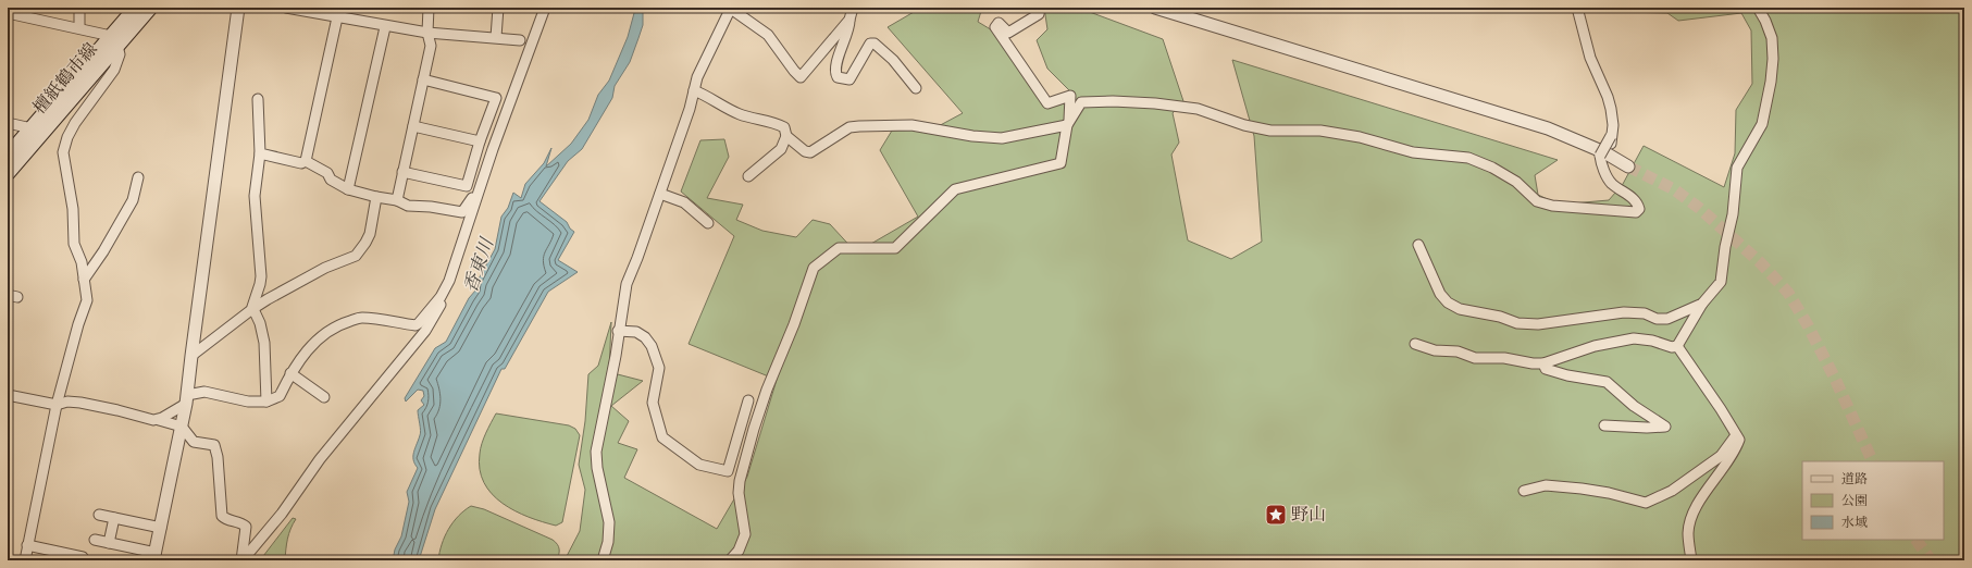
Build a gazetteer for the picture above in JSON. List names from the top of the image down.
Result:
{
  "streets": {
    "main road": ["檀紙鶴市線"]
  },
  "water": ["香東川"],
  "places": {
    "place": ["野山"]
  },
  "legend": ["道路", "公園", "水域"]
}
